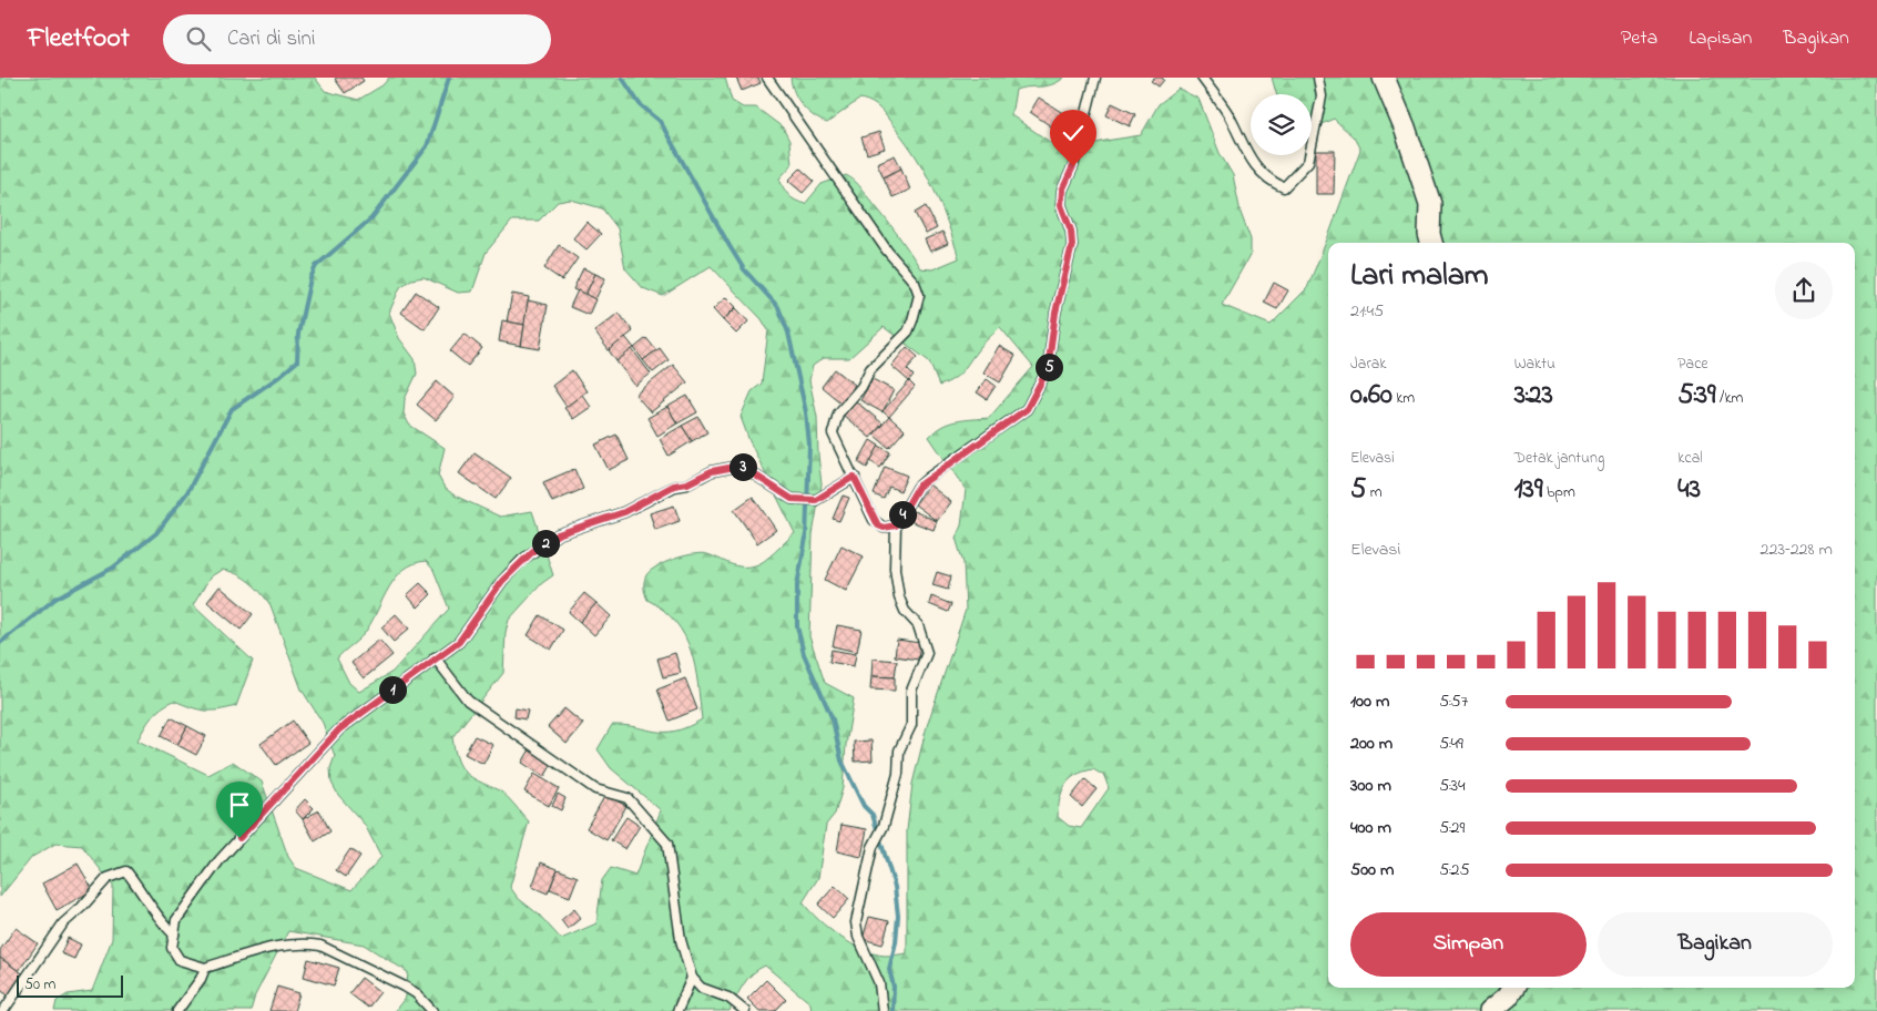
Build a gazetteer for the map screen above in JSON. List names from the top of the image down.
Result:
{
  "scale_bar": "50 m",
  "page": {
    "header": "Fleetfoot",
    "search": "Cari di sini",
    "nav": ["Peta", "Lapisan", "Bagikan"],
    "heading": ["Lari malam", "21:45"],
    "stats": [
      ["Jarak", "0.60 km"],
      ["Waktu", "3:23"],
      ["Pace", "5:39 /km"],
      ["Elevasi", "5 m"],
      ["Detak jantung", "139 bpm"],
      ["kcal", "43"]
    ],
    "pins": [
      "5",
      "3",
      "4",
      "2",
      "1"
    ],
    "chart": ["Elevasi", "223–228 m"],
    "list": [
      {
        "name": "100 m",
        "note": "5:57"
      },
      {
        "name": "200 m",
        "note": "5:49"
      },
      {
        "name": "300 m",
        "note": "5:34"
      },
      {
        "name": "400 m",
        "note": "5:29"
      },
      {
        "name": "500 m",
        "note": "5:25"
      }
    ],
    "buttons": ["Simpan", "Bagikan"],
    "scale": "50 m"
  }
}
